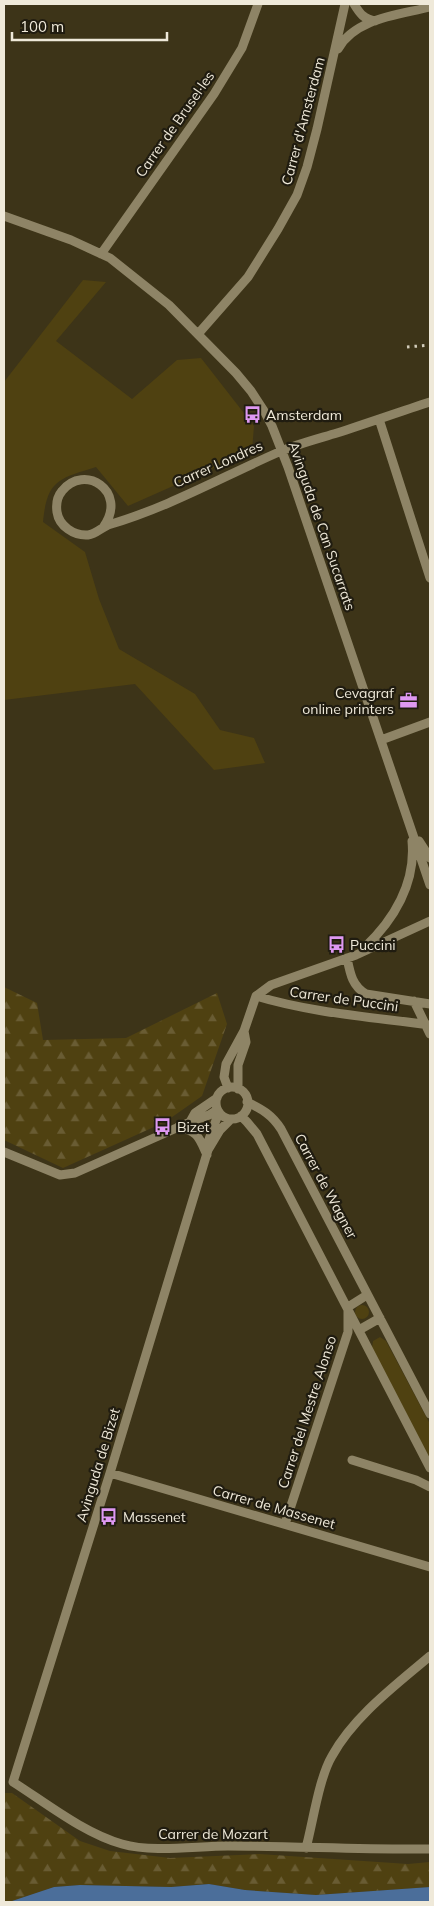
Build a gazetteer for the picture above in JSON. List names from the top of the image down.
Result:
{
  "streets": {
    "street": [
      "Carrer d'Amsterdam",
      "Carrer de Brusel·les",
      "Carrer Londres",
      "Avinguda de Can Sucarrats",
      "Carrer de Puccini",
      "Carrer de Wagner",
      "Carrer del Mestre Alonso",
      "Avinguda de Bizet",
      "Carrer de Massenet",
      "Carrer de Mozart"
    ]
  },
  "crossings": [
    ["Carrer d'Amsterdam", "Avinguda de Can Sucarrats"],
    ["Carrer de Brusel·les", "Avinguda de Can Sucarrats"],
    ["Carrer Londres", "Avinguda de Can Sucarrats"],
    ["Carrer de Wagner", "Avinguda de Bizet"],
    ["Carrer del Mestre Alonso", "Carrer de Massenet"],
    ["Avinguda de Bizet", "Carrer de Massenet"],
    ["Avinguda de Bizet", "Carrer de Mozart"]
  ],
  "places": {
    "bus stop": [
      "Amsterdam",
      "Puccini",
      "Bizet",
      "Massenet"
    ],
    "office": ["Cevagraf online printers"]
  },
  "scale_bar": "100 m"
}
